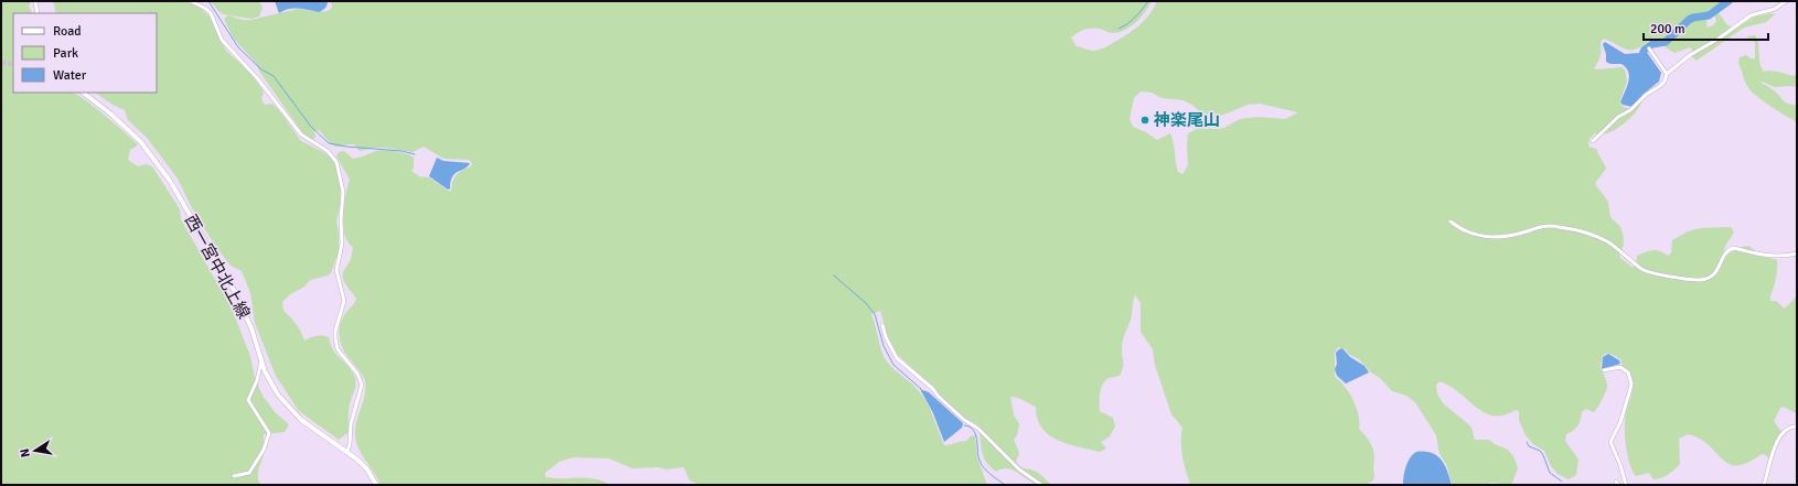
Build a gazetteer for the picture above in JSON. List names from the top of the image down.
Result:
{
  "streets": {
    "main road": ["西一宮中北上線"]
  },
  "places": ["神楽尾山"],
  "legend": ["Road", "Park", "Water"],
  "scale_bar": "200 m",
  "north": "left"
}
